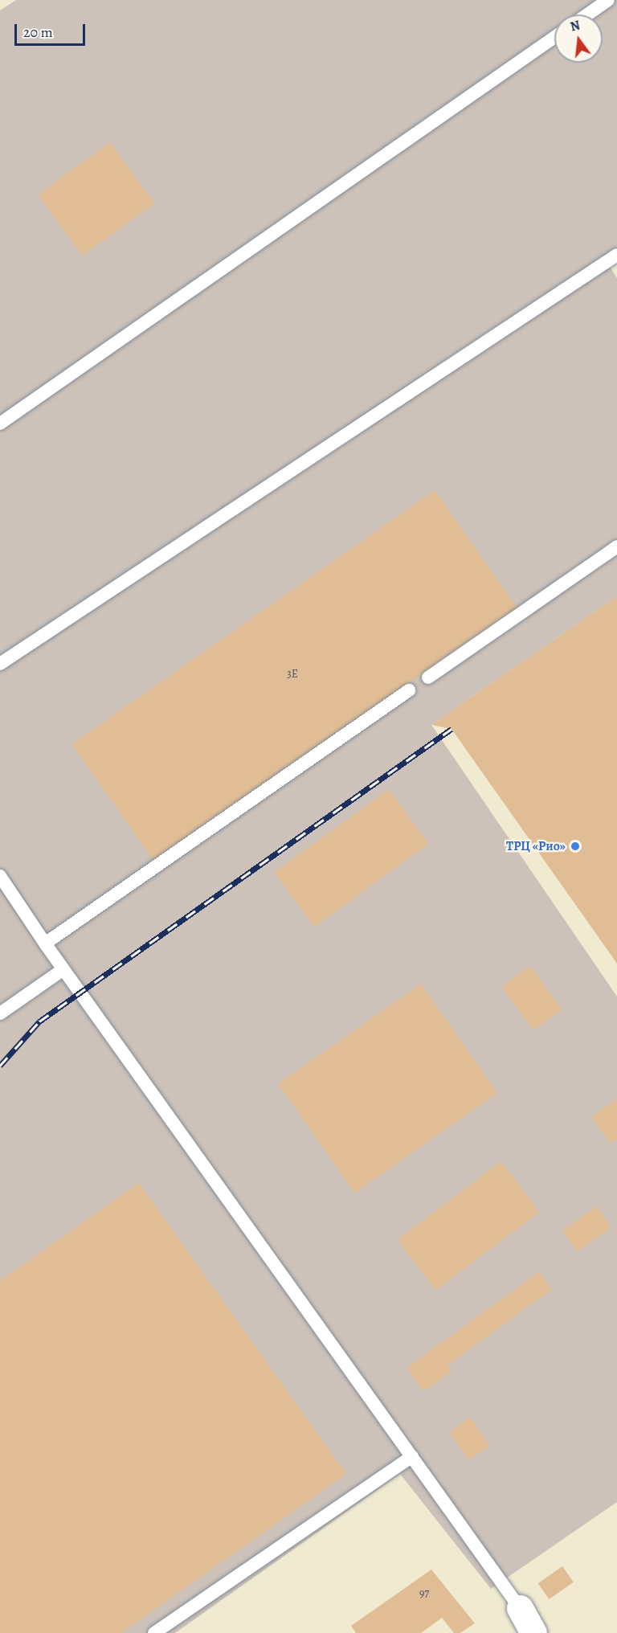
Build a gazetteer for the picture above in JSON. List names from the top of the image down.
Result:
{
  "places": ["ТРЦ «Рио»"],
  "house_numbers": ["3Е", "97"],
  "scale_bar": "20 m",
  "north": "top"
}
